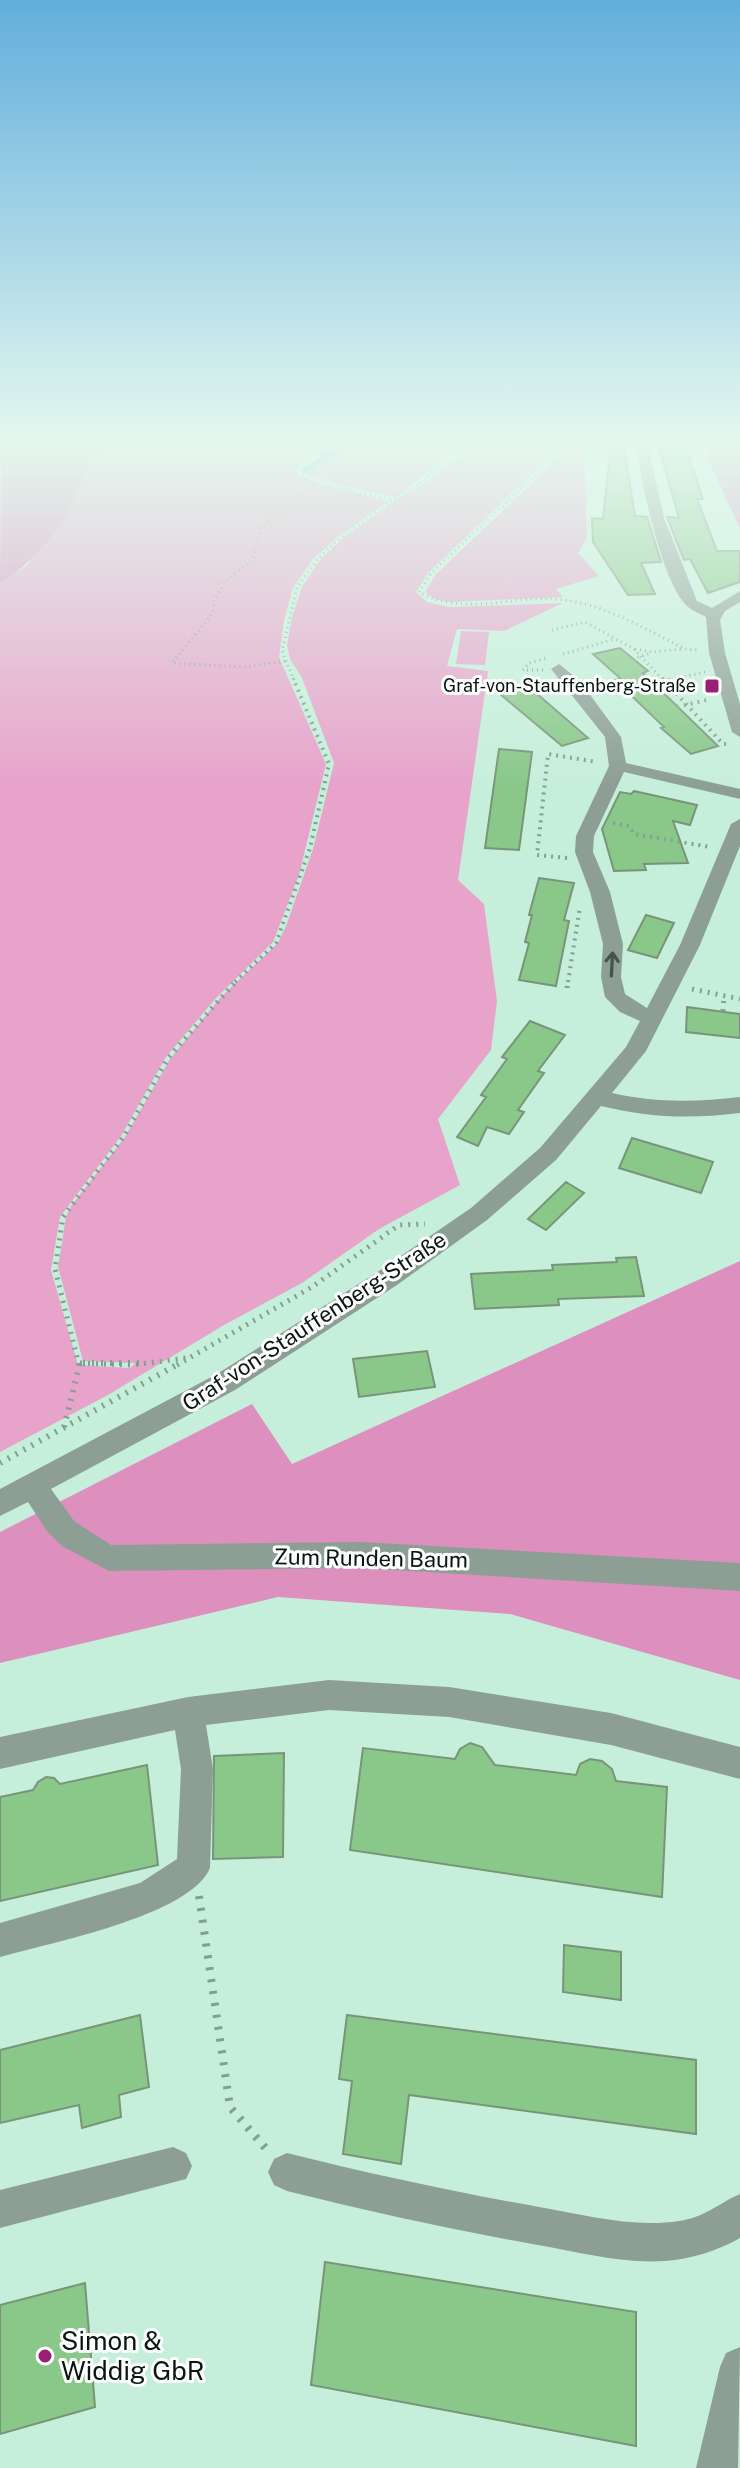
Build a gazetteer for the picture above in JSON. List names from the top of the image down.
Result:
{
  "streets": {
    "street": ["Graf-von-Stauffenberg-Straße", "Zum Runden Baum"]
  },
  "crossings": [
    ["Graf-von-Stauffenberg-Straße", "Zum Runden Baum"]
  ],
  "places": {
    "transit": ["Graf-von-Stauffenberg-Straße"],
    "other": ["Simon & Widdig GbR"]
  }
}
